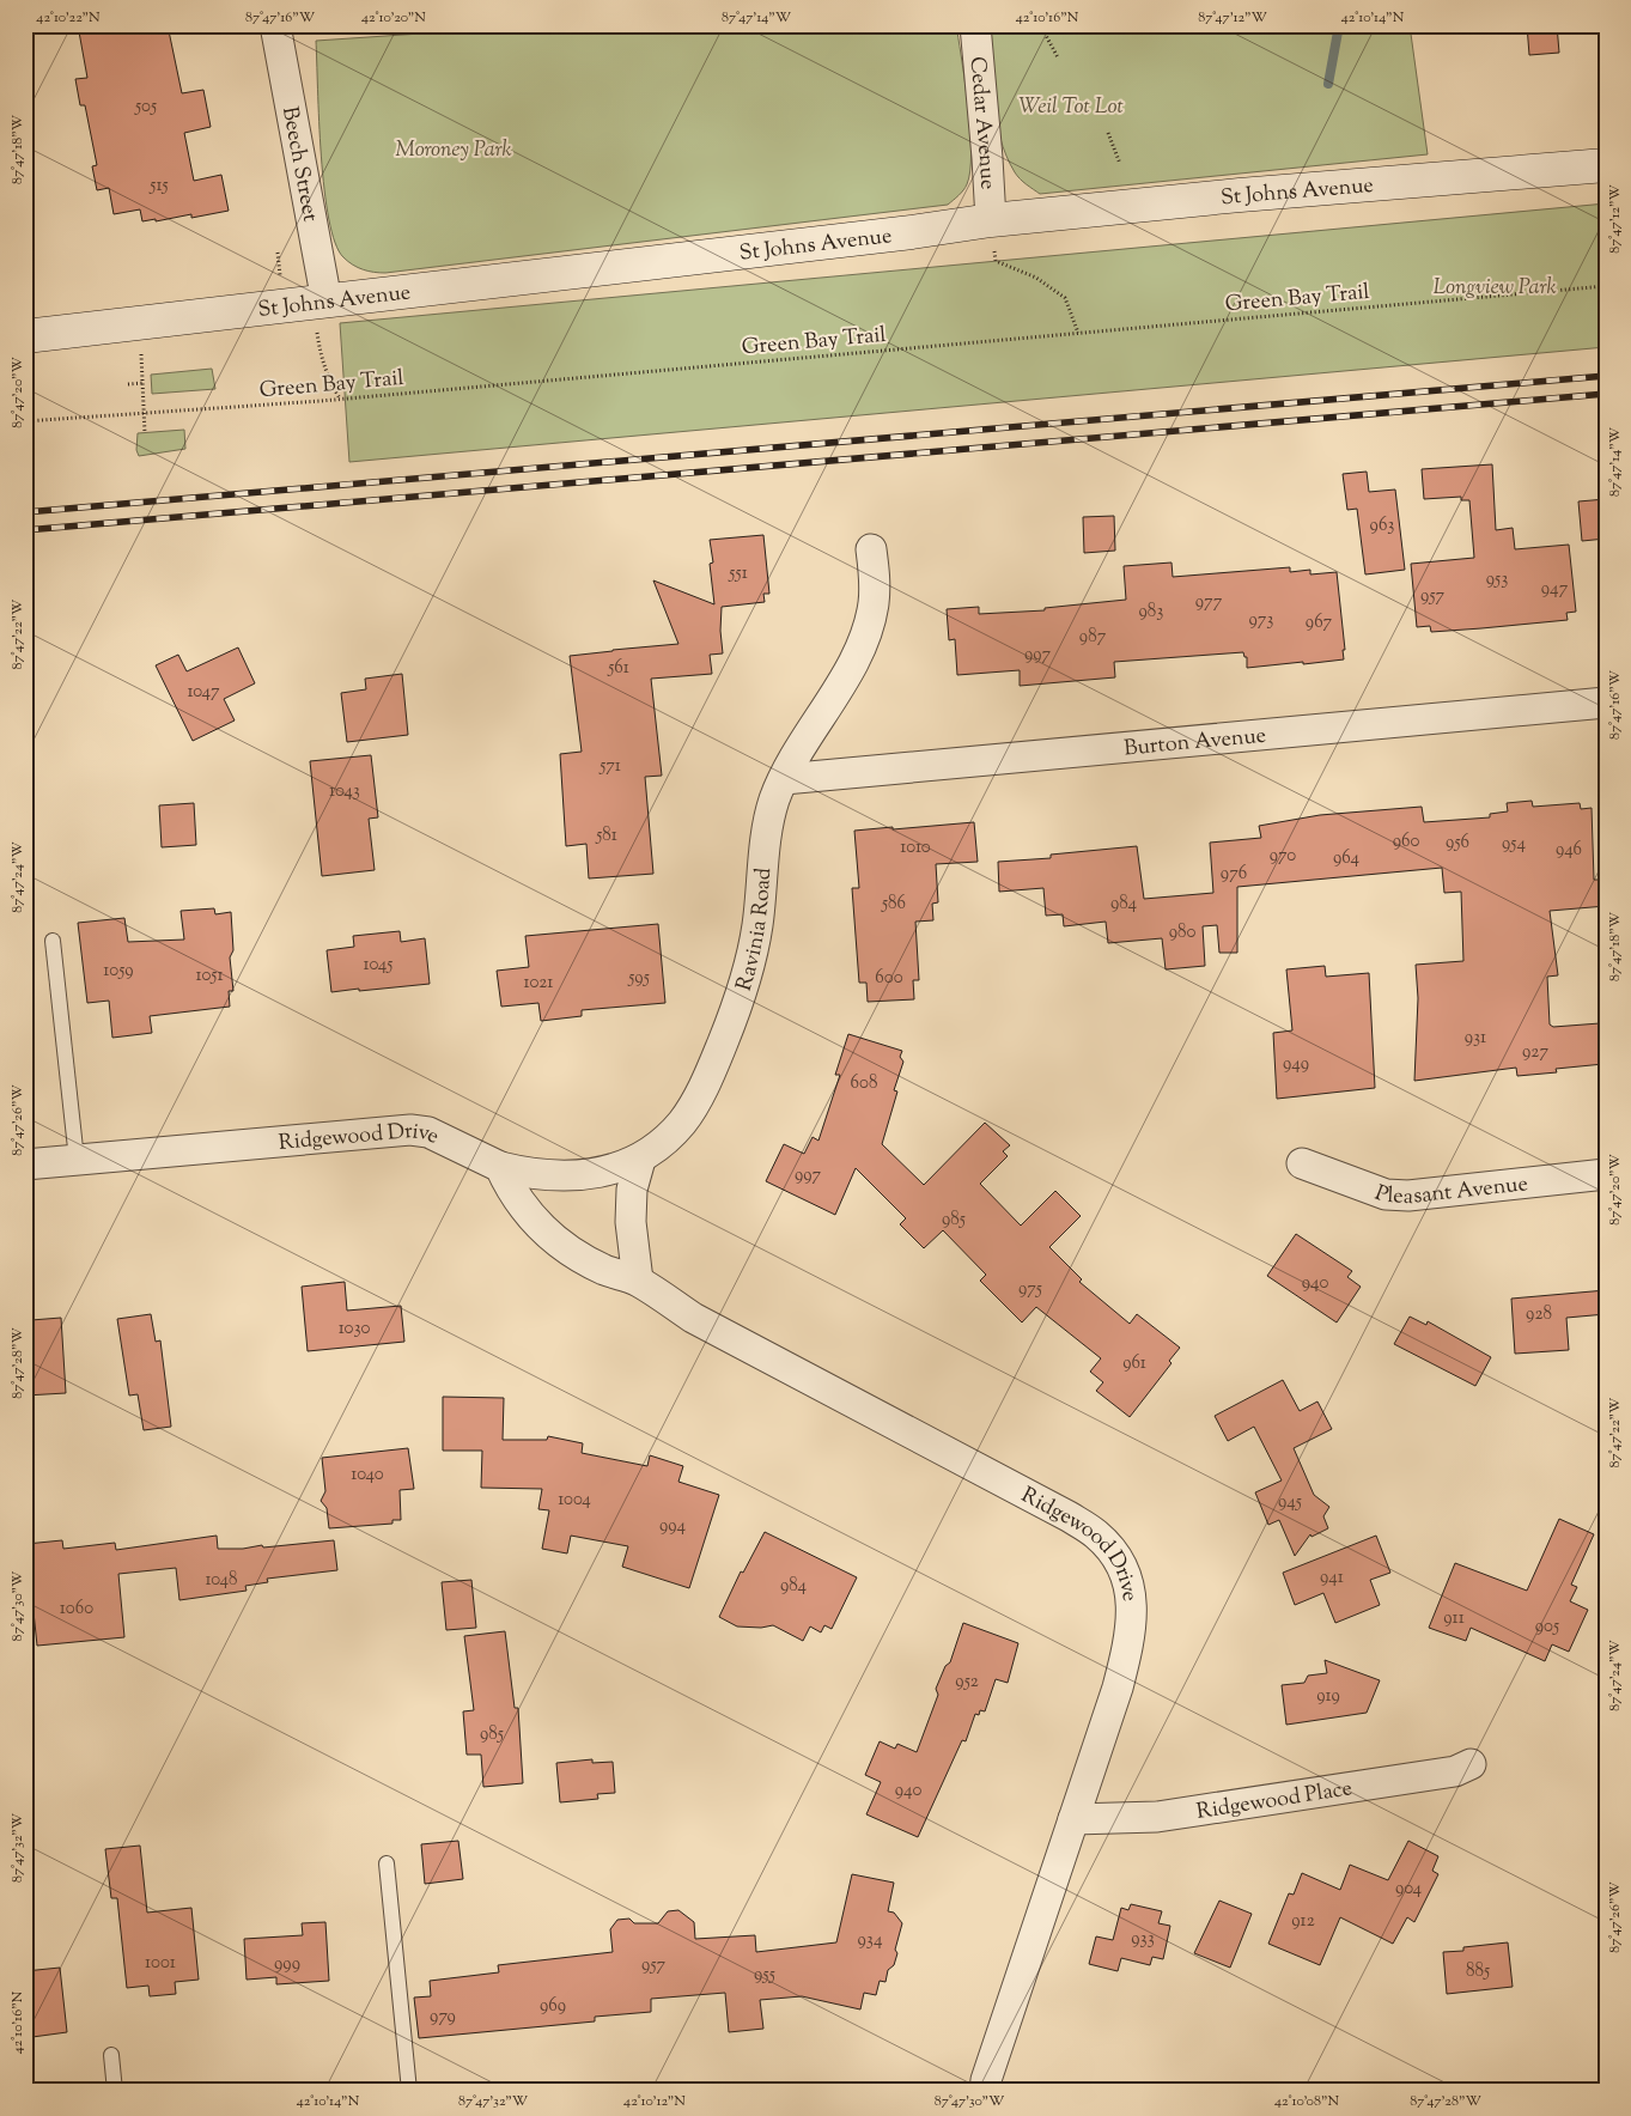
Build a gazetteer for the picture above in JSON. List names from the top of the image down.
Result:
{
  "streets": {
    "street": [
      "Cedar Avenue",
      "Beech Street",
      "St Johns Avenue",
      "Burton Avenue",
      "Ravinia Road",
      "Ridgewood Drive",
      "Pleasant Avenue",
      "Ridgewood Place"
    ],
    "path": ["Green Bay Trail"]
  },
  "crossings": [
    ["Cedar Avenue", "St Johns Avenue"],
    ["Beech Street", "St Johns Avenue"],
    ["Burton Avenue", "Ravinia Road"],
    ["Ravinia Road", "Ridgewood Drive"],
    ["Ridgewood Drive", "Ridgewood Place"]
  ],
  "parks": ["Weil Tot Lot", "Moroney Park", "Longview Park"],
  "house_numbers": [
    "505",
    "515",
    "963",
    "551",
    "953",
    "947",
    "957",
    "977",
    "983",
    "973",
    "967",
    "987",
    "997",
    "561",
    "1047",
    "571",
    "1043",
    "581",
    "960",
    "956",
    "954",
    "1010",
    "946",
    "970",
    "964",
    "976",
    "586",
    "984",
    "980",
    "1045",
    "1059",
    "1051",
    "595",
    "600",
    "1021",
    "931",
    "927",
    "949",
    "608",
    "997",
    "985",
    "940",
    "975",
    "928",
    "1030",
    "961",
    "1040",
    "1004",
    "945",
    "994",
    "941",
    "1048",
    "984",
    "1060",
    "911",
    "905",
    "952",
    "919",
    "985",
    "940",
    "904",
    "912",
    "933",
    "934",
    "1001",
    "999",
    "957",
    "885",
    "955",
    "969",
    "979"
  ],
  "coordinates": [
    "42°10'22\"N",
    "87°47'16\"W",
    "42°10'20\"N",
    "87°47'14\"W",
    "42°10'16\"N",
    "87°47'12\"W",
    "42°10'14\"N",
    "87°47'18\"W",
    "87°47'20\"W",
    "87°47'22\"W",
    "87°47'24\"W",
    "87°47'26\"W",
    "87°47'28\"W",
    "87°47'30\"W",
    "87°47'32\"W",
    "42°10'12\"N",
    "42°10'08\"N"
  ]
}
